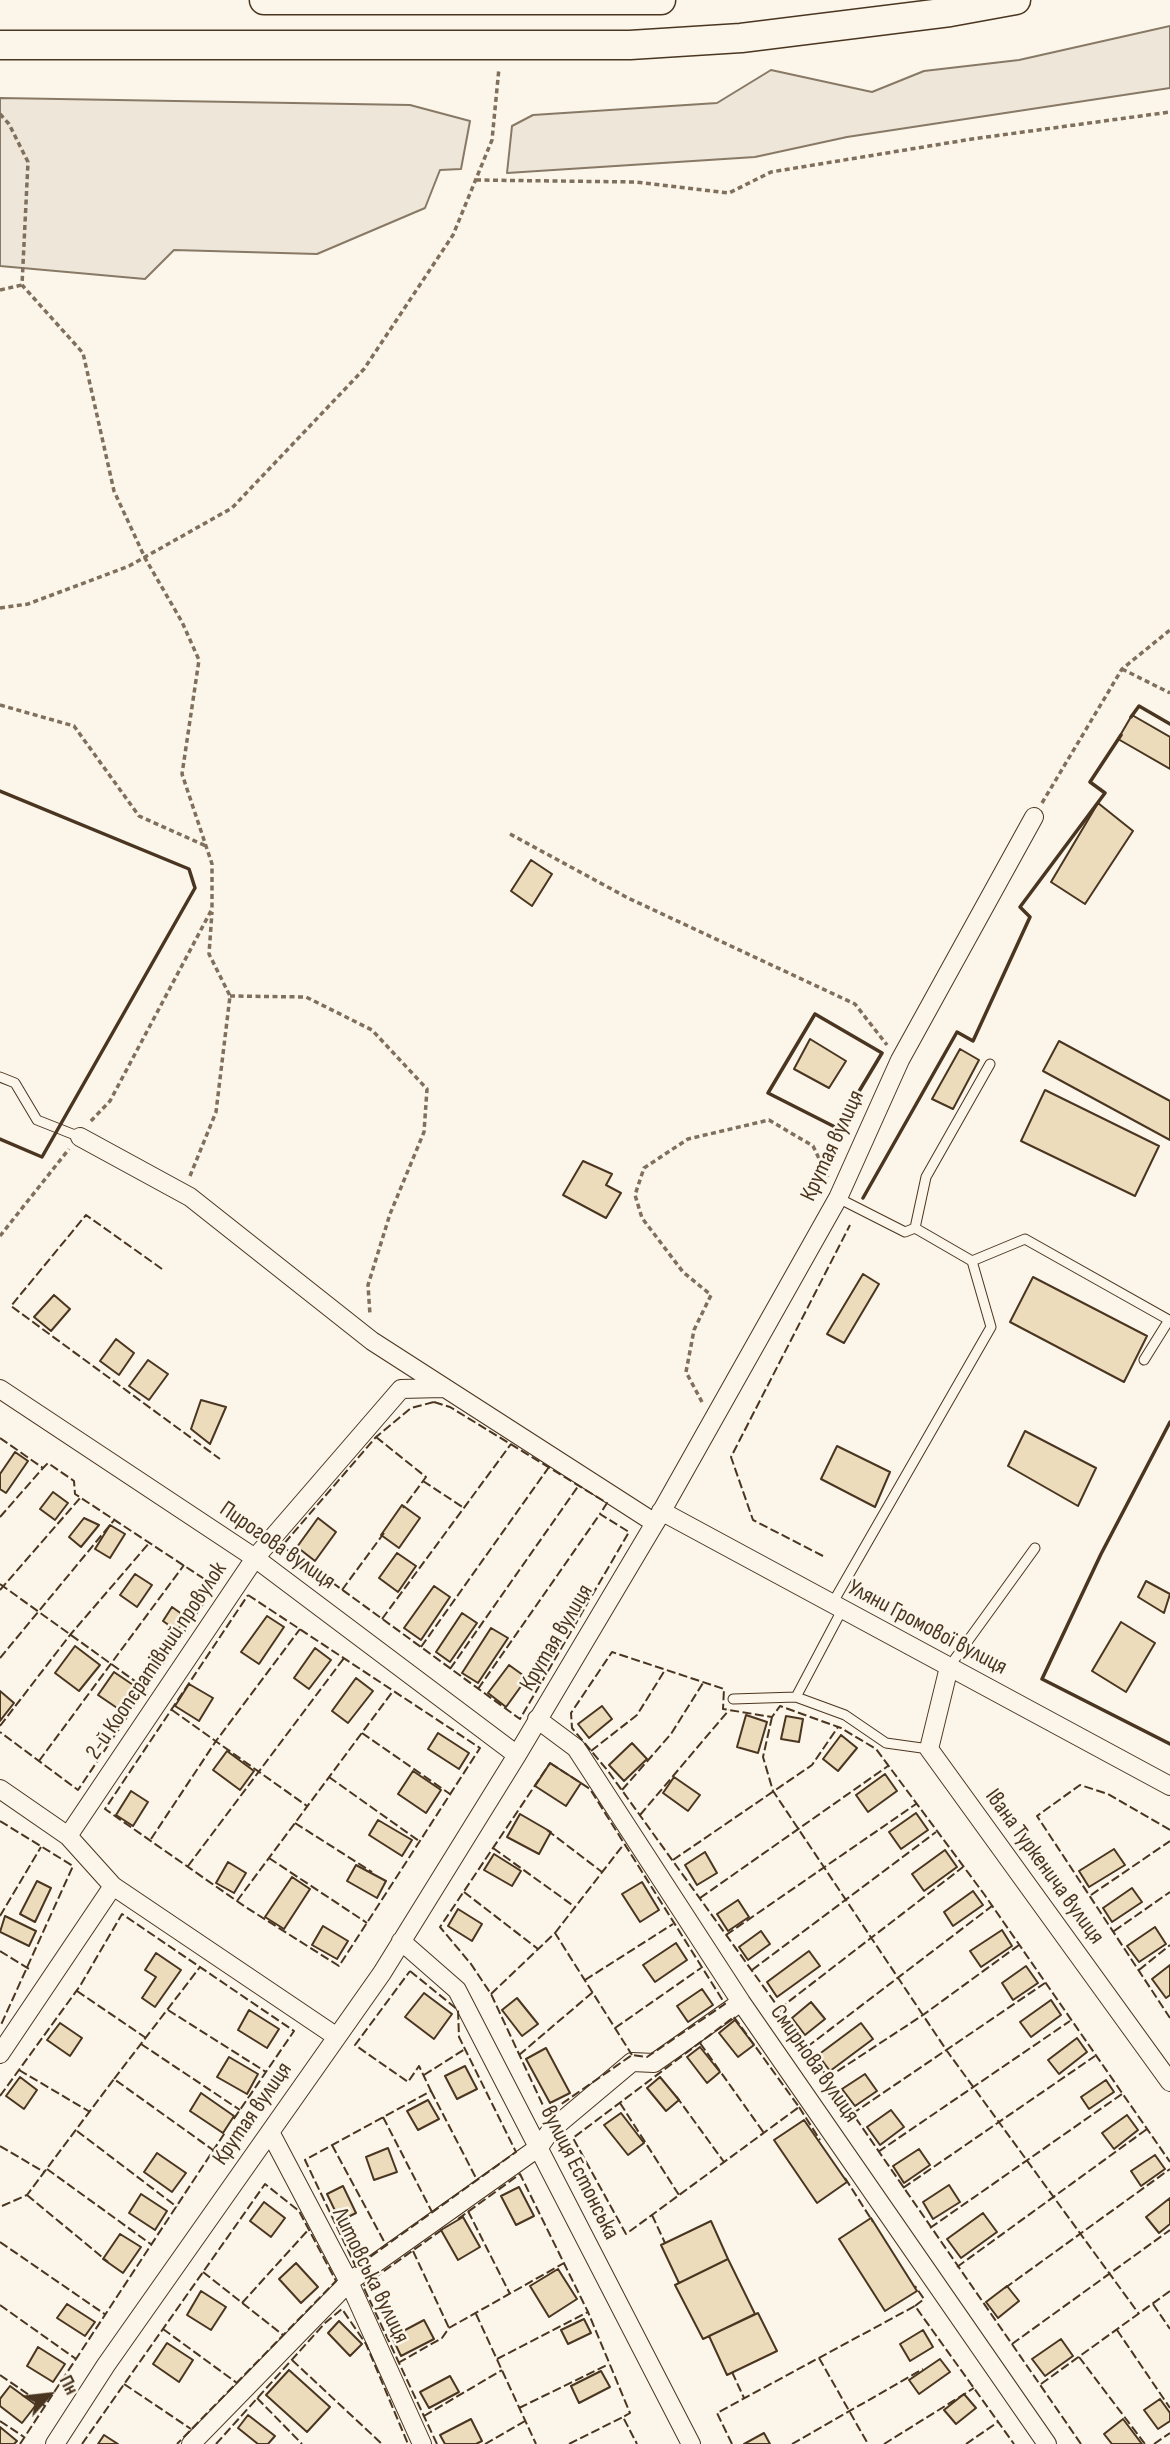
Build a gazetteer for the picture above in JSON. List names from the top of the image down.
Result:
{
  "streets": {
    "street": [
      "Крутая вулиця",
      "Пирогова вулиця",
      "Уляни Громової вулиця",
      "2-й Коопєратівний провулок",
      "Івана Туркенича вулиця",
      "Смирнова вулиця",
      "вулиця Естонська",
      "Литовська вулиця"
    ]
  },
  "crossings": [
    ["Крутая вулиця", "Пирогова вулиця"],
    ["Крутая вулиця", "Уляни Громової вулиця"],
    ["Крутая вулиця", "Смирнова вулиця"],
    ["Крутая вулиця", "вулиця Естонська"],
    ["Крутая вулиця", "Литовська вулиця"],
    ["Пирогова вулиця", "2-й Коопєратівний провулок"],
    ["Уляни Громової вулиця", "2-й Коопєратівний провулок"]
  ],
  "north": "top right"
}
